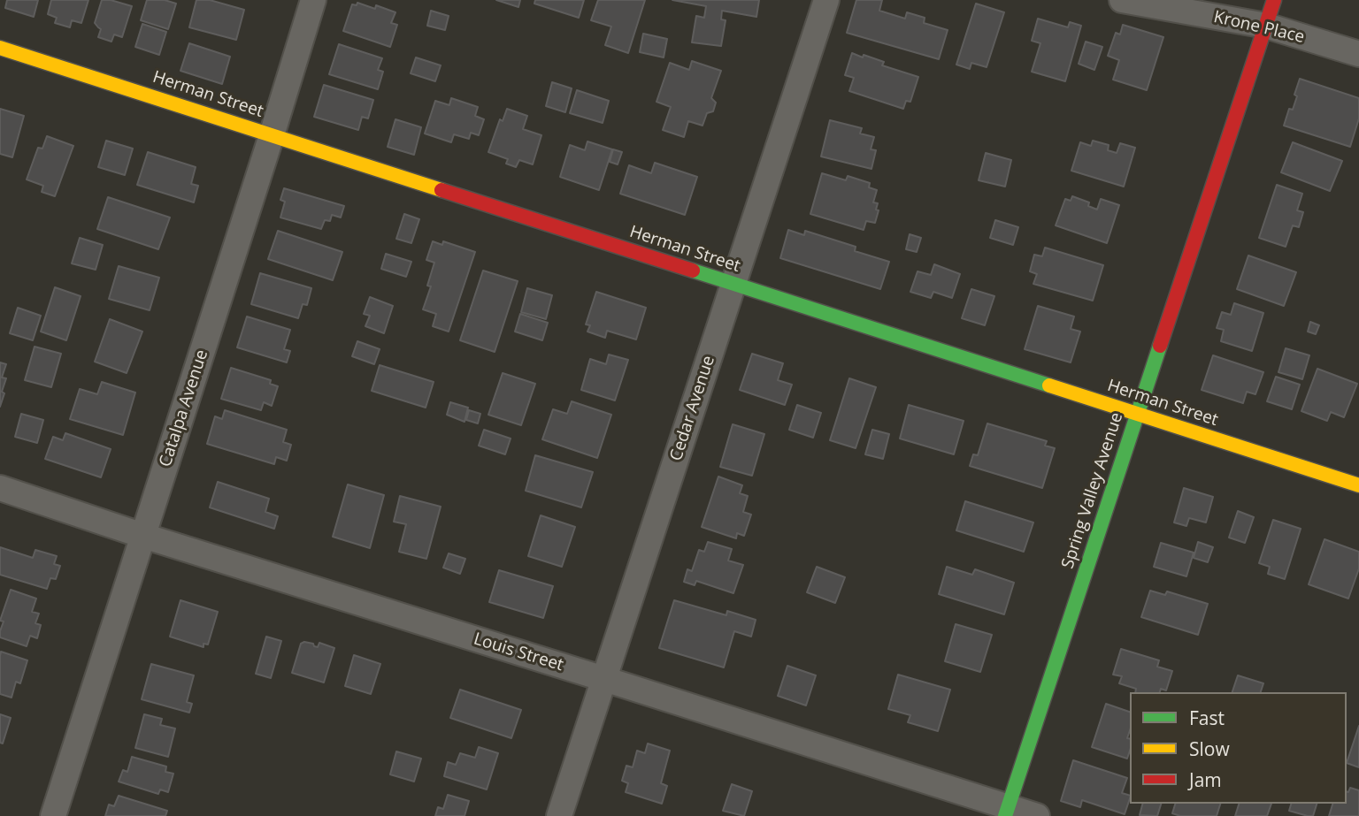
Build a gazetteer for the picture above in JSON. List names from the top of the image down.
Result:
{
  "streets": {
    "street": [
      "Krone Place",
      "Herman Street",
      "Catalpa Avenue",
      "Cedar Avenue",
      "Spring Valley Avenue",
      "Louis Street"
    ]
  },
  "crossings": [
    ["Krone Place", "Spring Valley Avenue"],
    ["Herman Street", "Catalpa Avenue"],
    ["Herman Street", "Cedar Avenue"],
    ["Herman Street", "Spring Valley Avenue"],
    ["Catalpa Avenue", "Louis Street"],
    ["Cedar Avenue", "Louis Street"],
    ["Spring Valley Avenue", "Louis Street"]
  ],
  "legend": ["Fast", "Slow", "Jam"]
}
